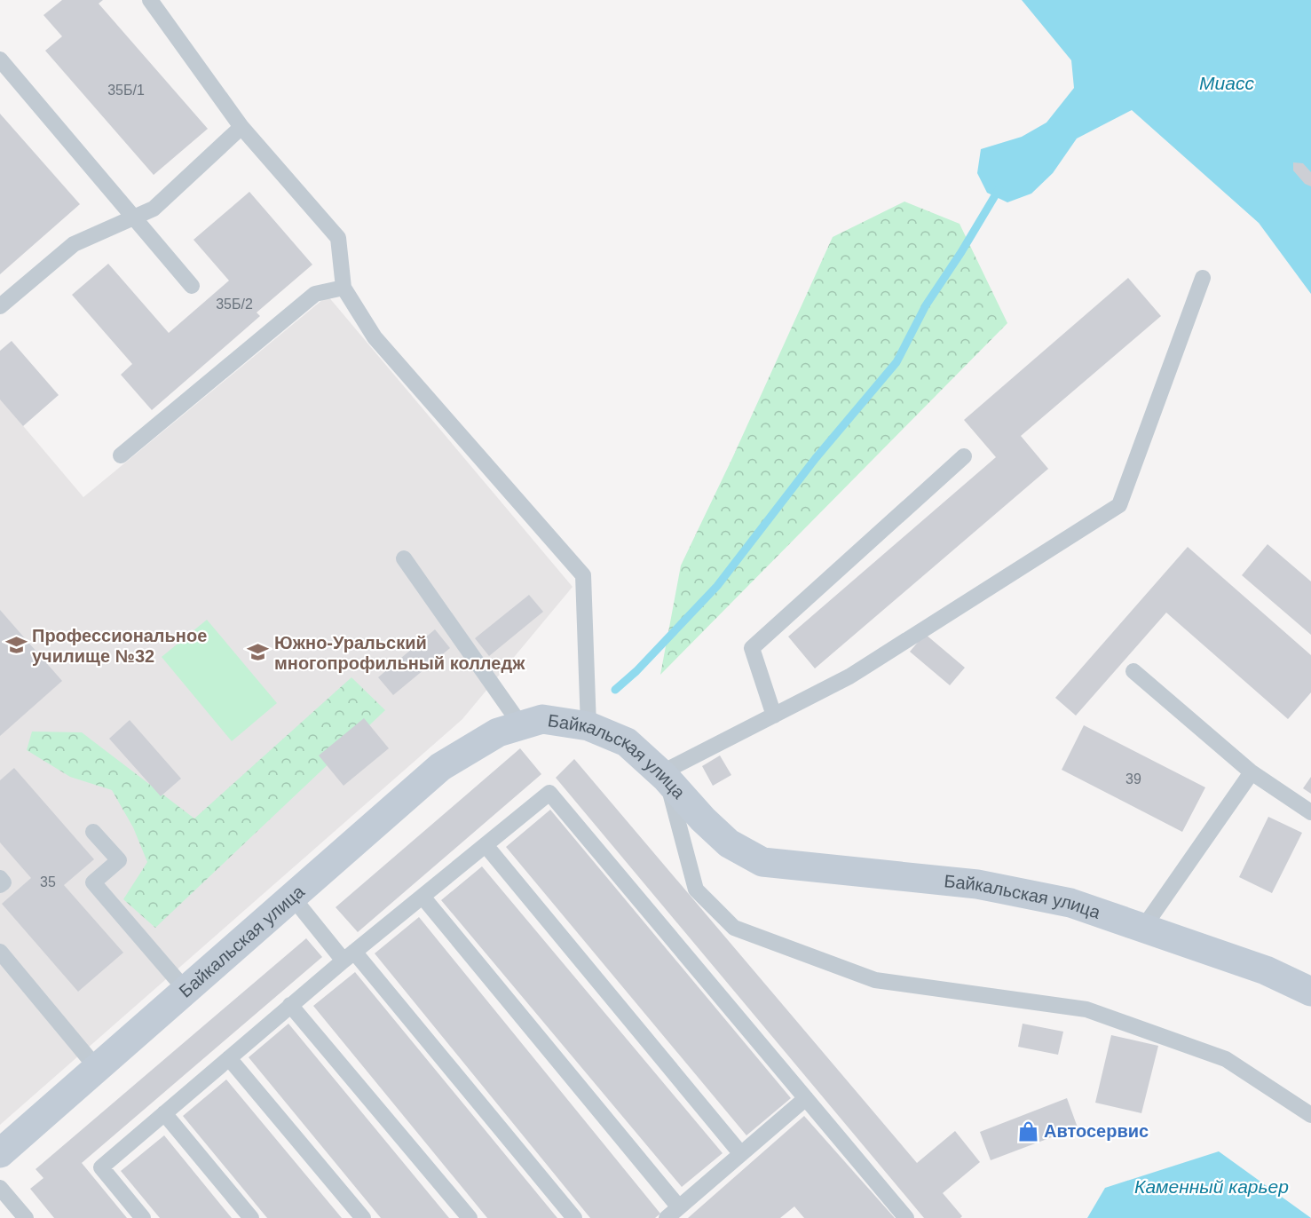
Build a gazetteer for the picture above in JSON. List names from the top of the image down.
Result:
{
  "streets": {
    "street": ["Байкальская улица"]
  },
  "water": ["Миасс", "Каменный карьер"],
  "places": {
    "school or university": ["Профессиональное училище №32", "Южно-Уральский многопрофильный колледж"],
    "shop": ["Автосервис"]
  },
  "house_numbers": [
    "35Б/1",
    "35Б/2",
    "39",
    "35"
  ]
}
